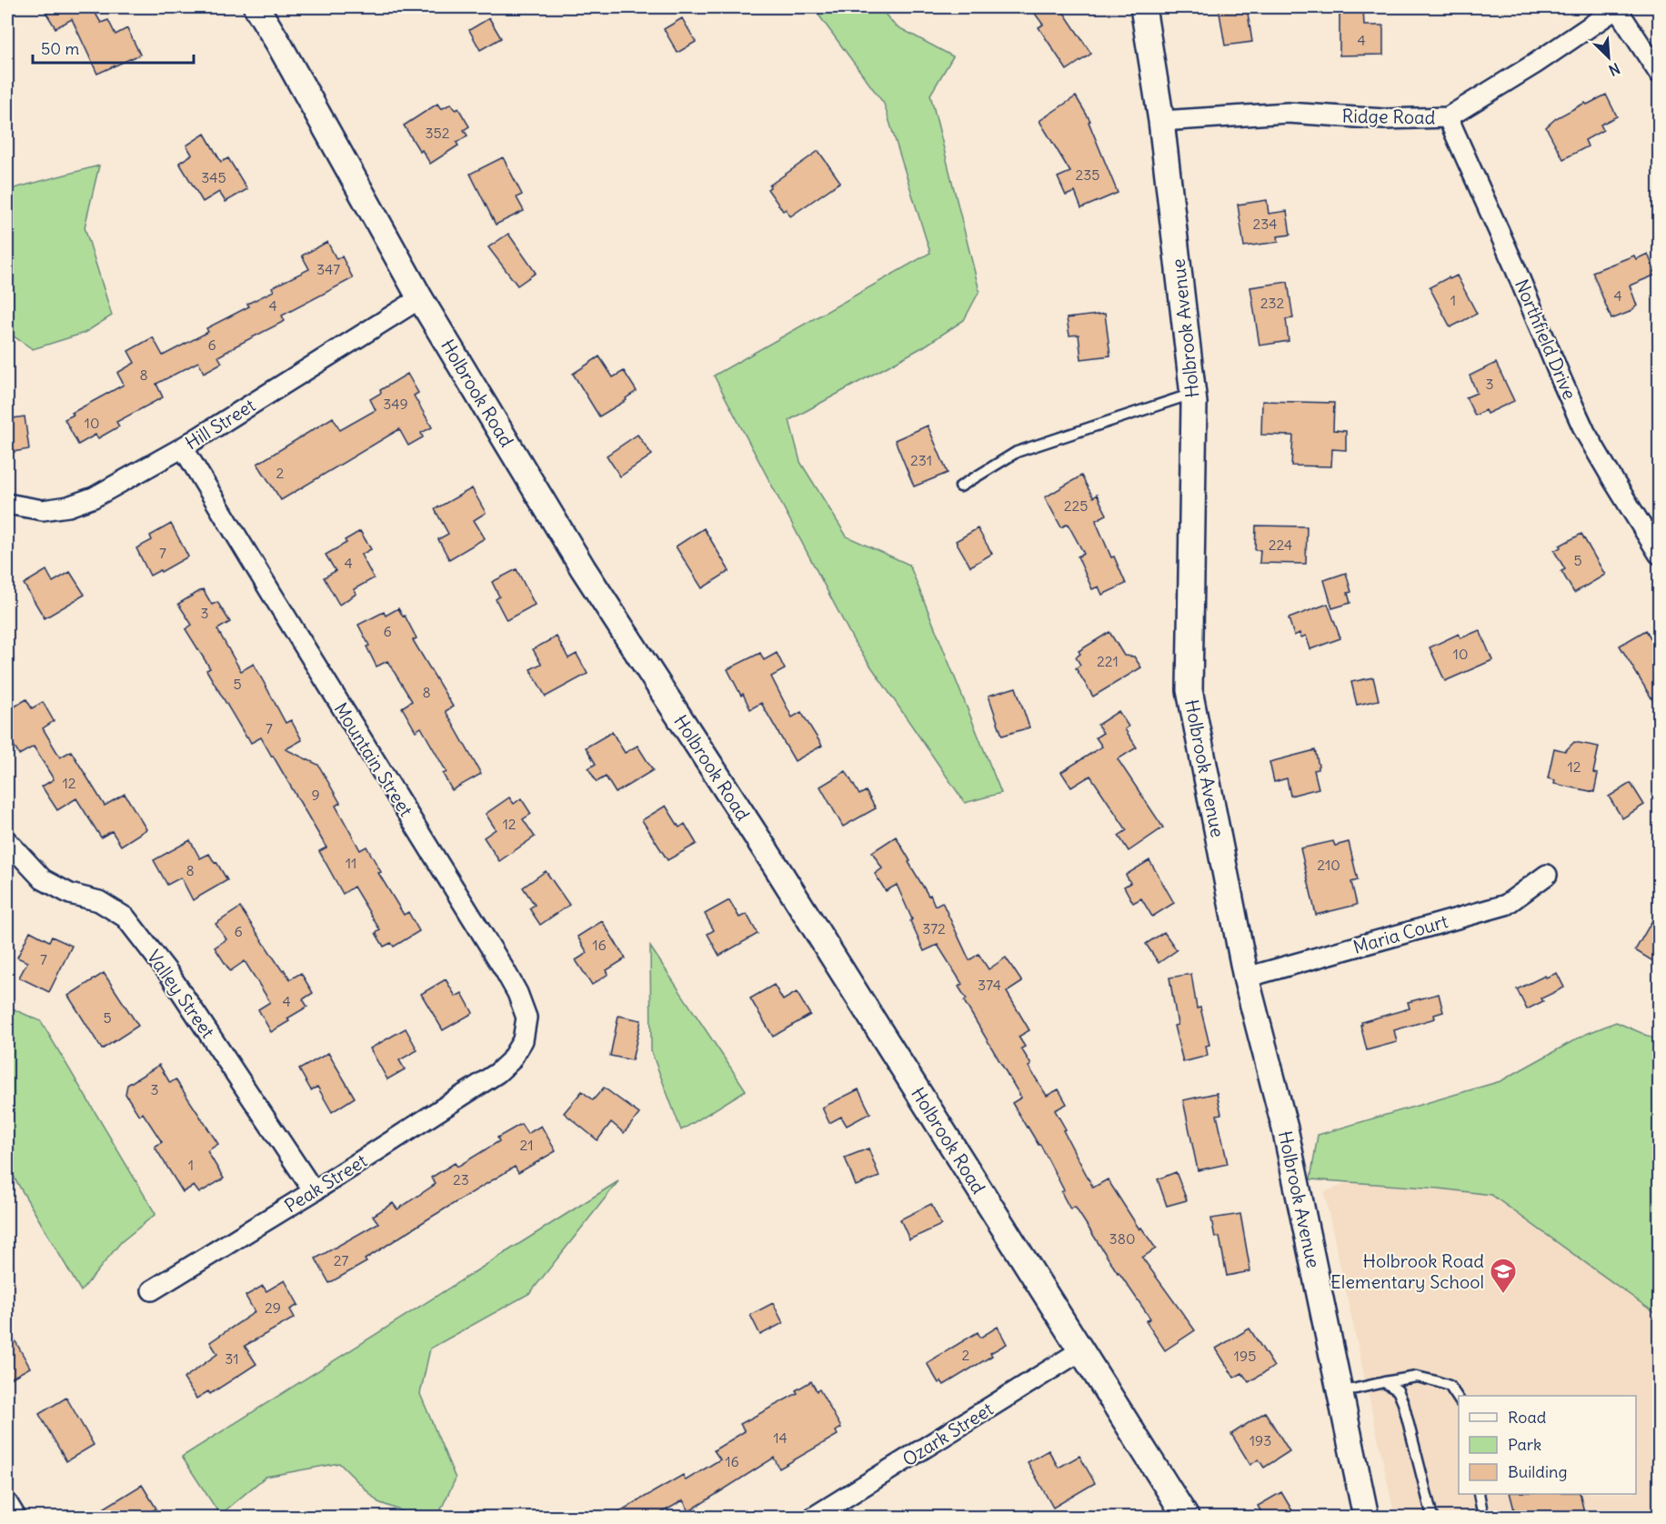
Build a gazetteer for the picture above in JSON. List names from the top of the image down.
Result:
{
  "streets": {
    "street": [
      "Ridge Road",
      "Holbrook Avenue",
      "Northfield Drive",
      "Holbrook Road",
      "Hill Street",
      "Mountain Street",
      "Maria Court",
      "Valley Street",
      "Peak Street",
      "Ozark Street"
    ]
  },
  "crossings": [
    ["Ridge Road", "Holbrook Avenue"],
    ["Ridge Road", "Northfield Drive"],
    ["Holbrook Avenue", "Maria Court"],
    ["Holbrook Road", "Hill Street"],
    ["Holbrook Road", "Ozark Street"],
    ["Hill Street", "Mountain Street"],
    ["Mountain Street", "Peak Street"],
    ["Valley Street", "Peak Street"]
  ],
  "places": {
    "school or university": ["Holbrook Road Elementary School"]
  },
  "house_numbers": [
    "4",
    "352",
    "235",
    "345",
    "234",
    "347",
    "4",
    "1",
    "232",
    "4",
    "6",
    "8",
    "3",
    "349",
    "10",
    "231",
    "2",
    "225",
    "224",
    "7",
    "5",
    "4",
    "3",
    "6",
    "10",
    "221",
    "5",
    "8",
    "7",
    "12",
    "12",
    "9",
    "12",
    "11",
    "210",
    "8",
    "372",
    "6",
    "16",
    "7",
    "374",
    "4",
    "5",
    "3",
    "21",
    "1",
    "23",
    "380",
    "27",
    "29",
    "2",
    "195",
    "31",
    "14",
    "193",
    "16"
  ],
  "legend": ["Road", "Park", "Building"],
  "scale_bar": "50 m",
  "north": "bottom right"
}
